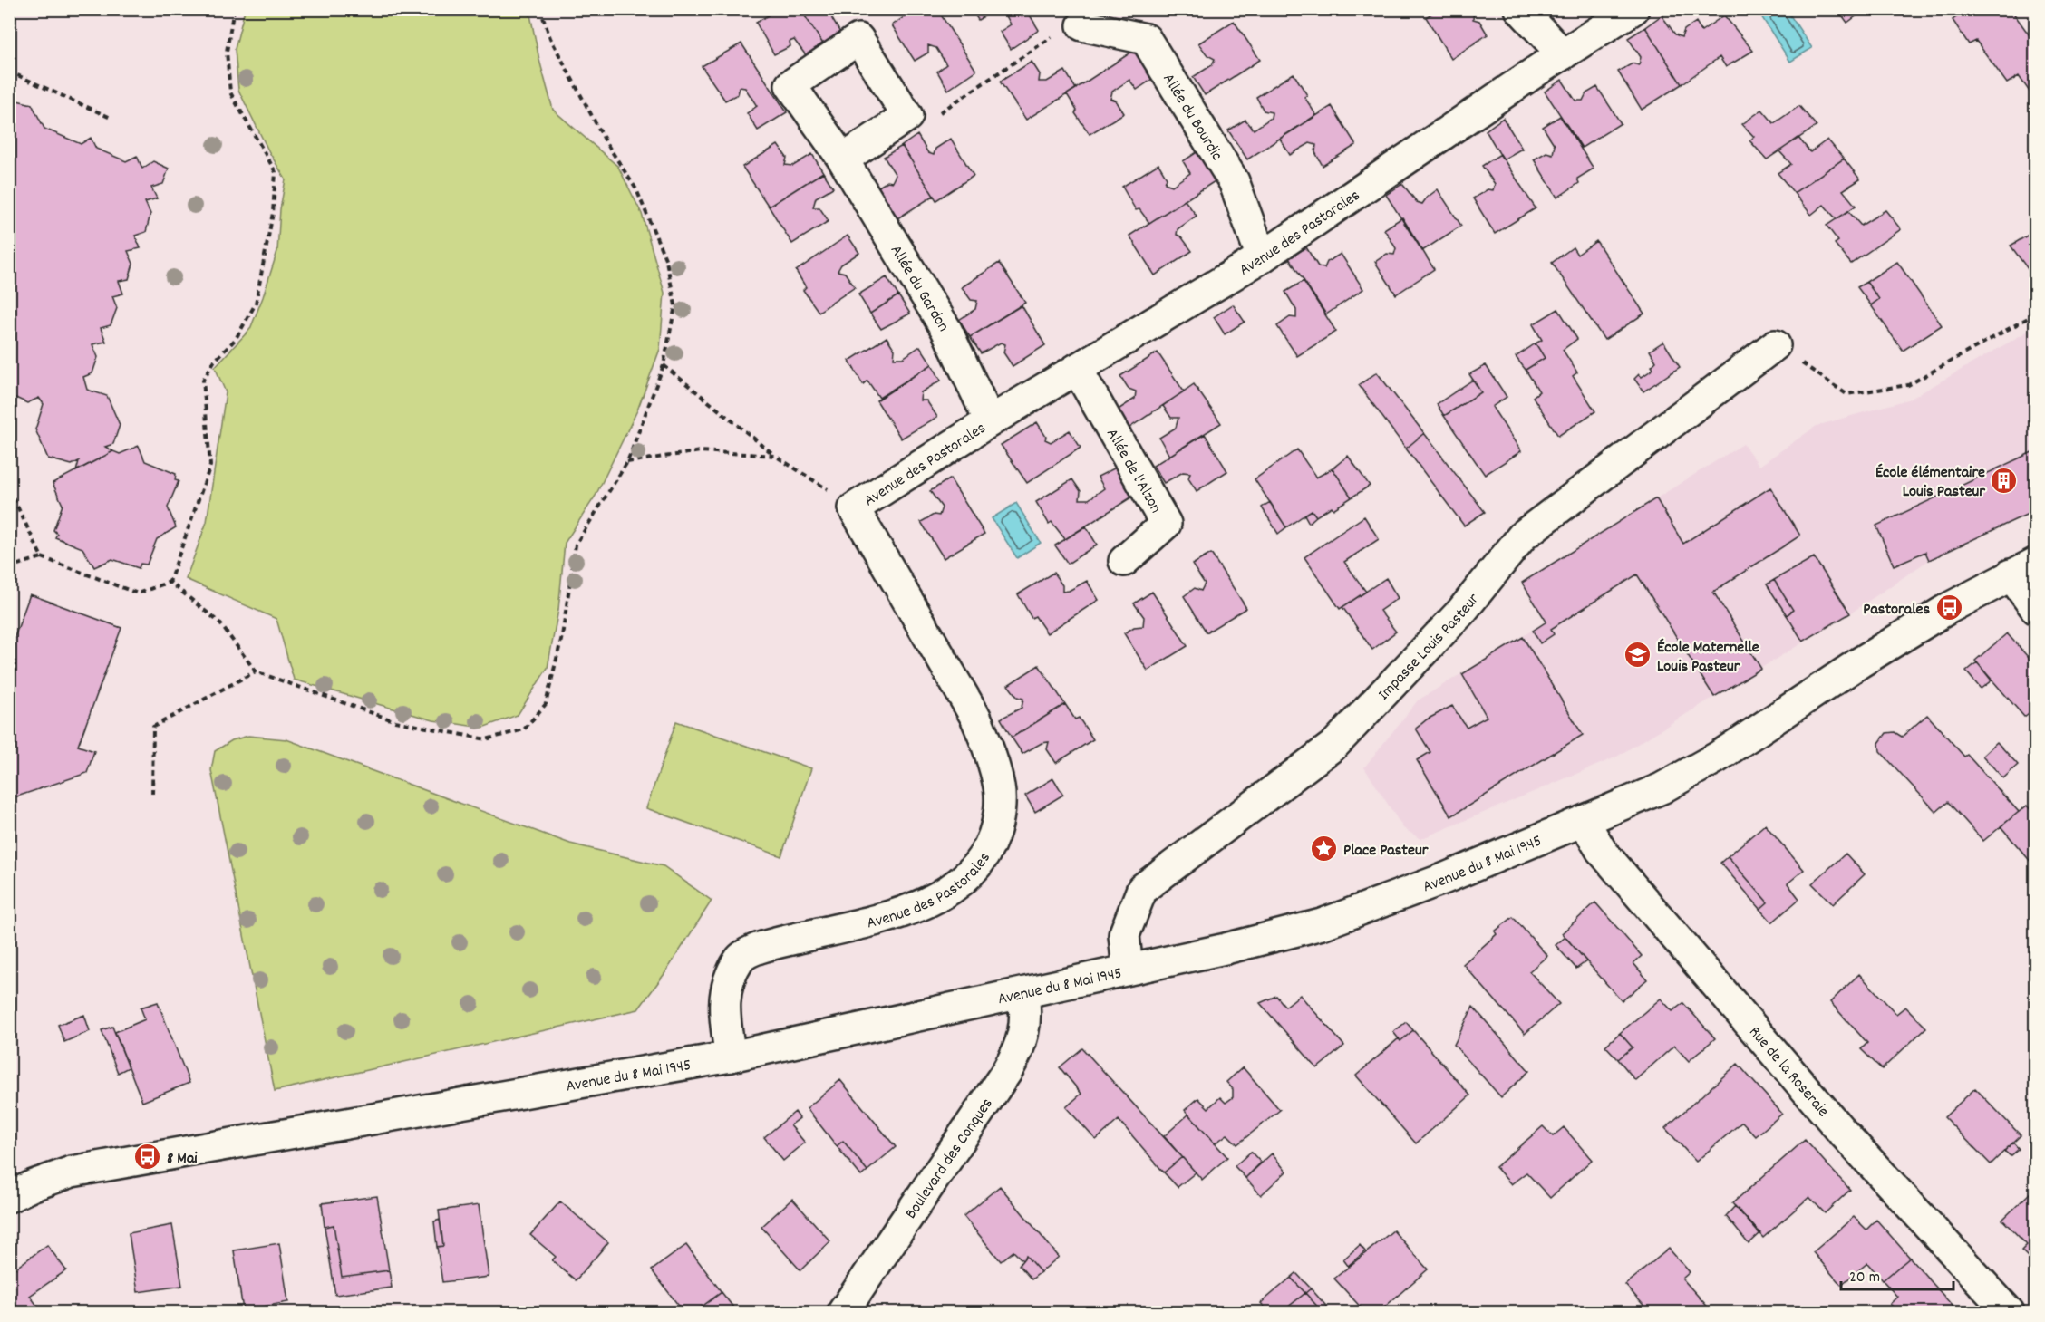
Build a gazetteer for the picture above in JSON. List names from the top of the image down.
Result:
{
  "streets": {
    "street": [
      "Allée du Bourdic",
      "Avenue des Pastorales",
      "Allée du Gardon",
      "Allée de l'Alzon",
      "Impasse Louis Pasteur",
      "Avenue du 8 Mai 1945",
      "Rue de la Roseraie",
      "Boulevard des Conques"
    ]
  },
  "crossings": [
    ["Allée du Bourdic", "Avenue des Pastorales"],
    ["Avenue des Pastorales", "Allée du Gardon"],
    ["Avenue des Pastorales", "Allée de l'Alzon"],
    ["Avenue des Pastorales", "Avenue du 8 Mai 1945"],
    ["Impasse Louis Pasteur", "Avenue du 8 Mai 1945"],
    ["Avenue du 8 Mai 1945", "Rue de la Roseraie"],
    ["Avenue du 8 Mai 1945", "Boulevard des Conques"]
  ],
  "places": {
    "building": ["École élémentaire Louis Pasteur"],
    "bus stop": ["Pastorales", "8 Mai"],
    "school or university": ["École Maternelle Louis Pasteur"],
    "place": ["Place Pasteur"]
  },
  "scale_bar": "20 m"
}
